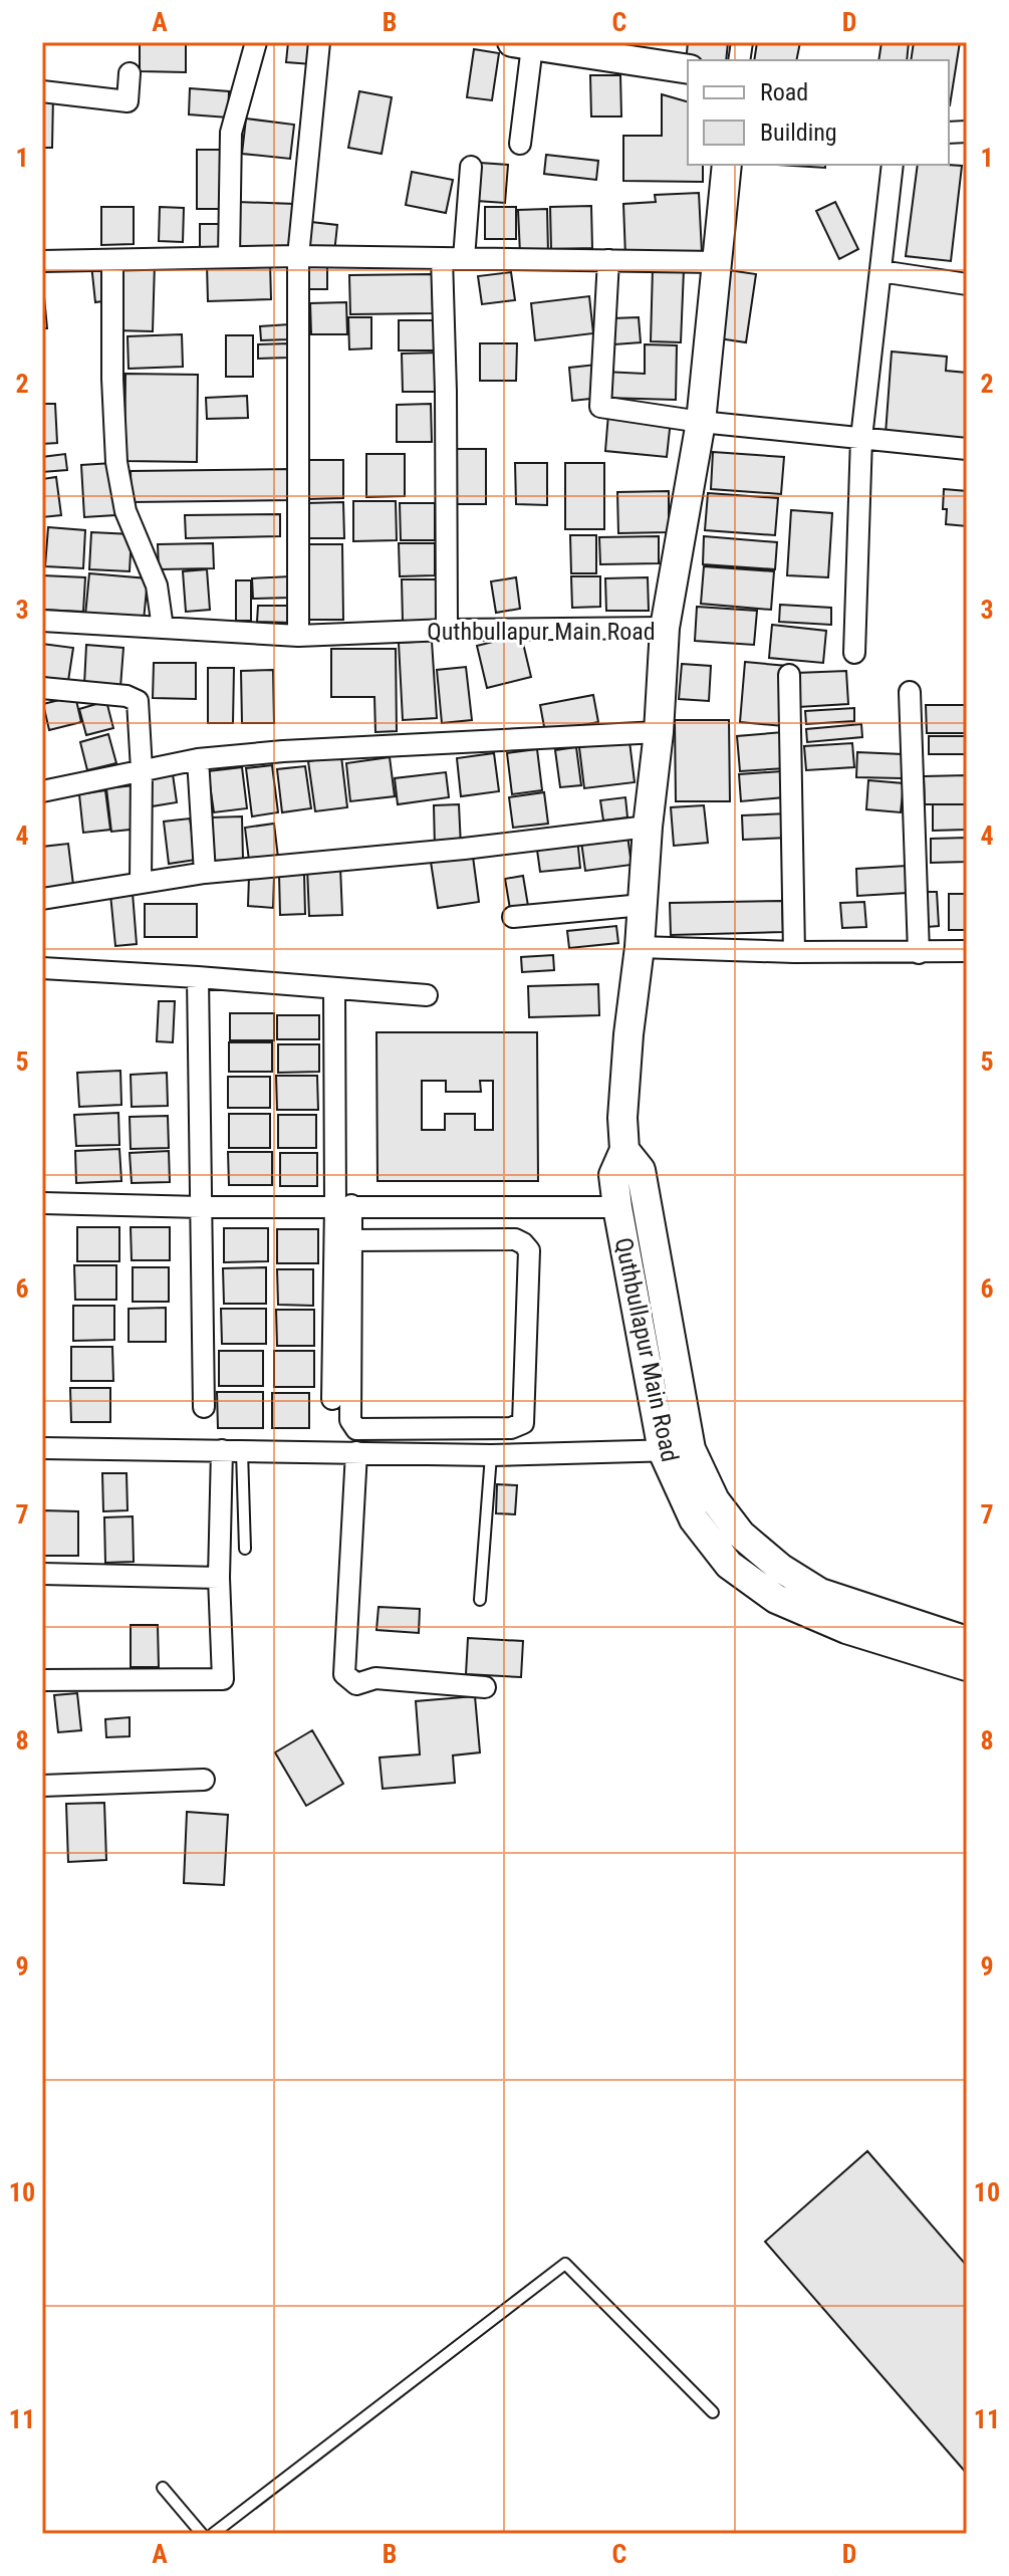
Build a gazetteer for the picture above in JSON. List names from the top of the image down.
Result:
{
  "streets": {
    "main road": ["Quthbullapur Main Road"]
  },
  "legend": ["Road", "Building"],
  "grid": {
    "columns": [
      "A",
      "B",
      "C",
      "D"
    ],
    "rows": [
      "1",
      "2",
      "3",
      "4",
      "5",
      "6",
      "7",
      "8",
      "9",
      "10",
      "11"
    ]
  }
}
